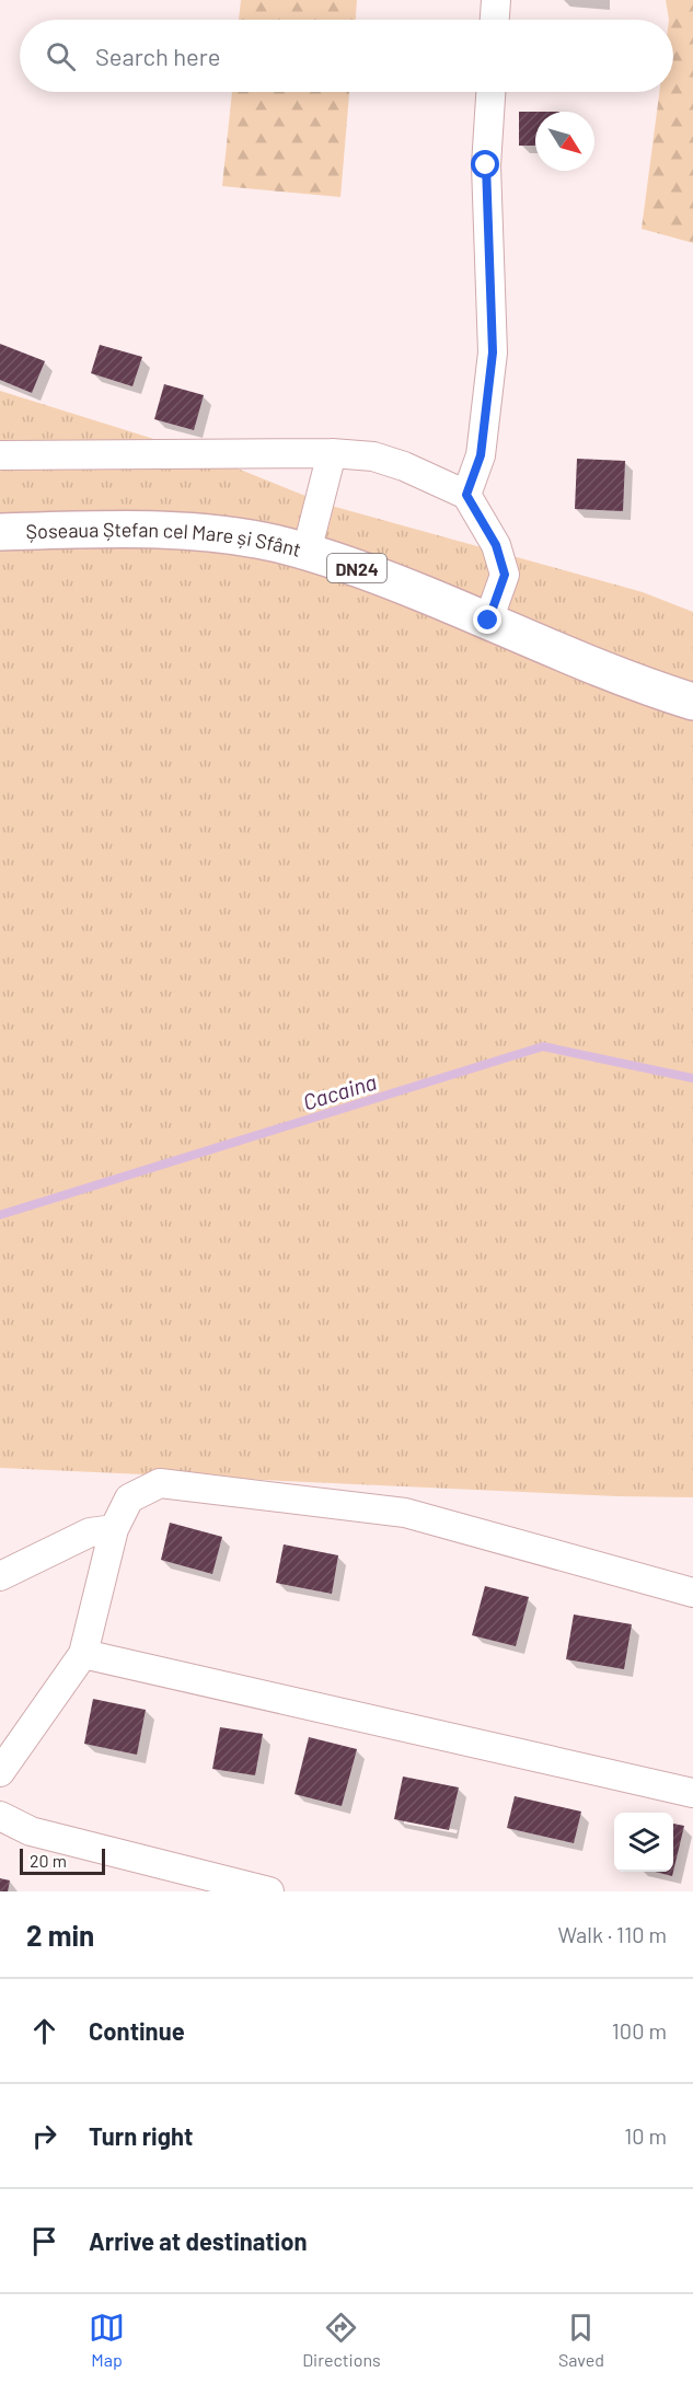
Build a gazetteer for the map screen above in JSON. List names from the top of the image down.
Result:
{
  "streets": {
    "highway": ["Șoseaua Ștefan cel Mare și Sfânt", "DN24"]
  },
  "water": ["Cacaina"],
  "scale_bar": "20 m",
  "north": "bottom right",
  "page": {
    "search": "Search here",
    "scale": "20 m",
    "heading": ["2 min", "Walk · 110 m"],
    "list": [
      ["Continue", "100 m"],
      ["Turn right", "10 m"],
      "Arrive at destination"
    ],
    "nav": ["Map", "Directions", "Saved"]
  }
}
